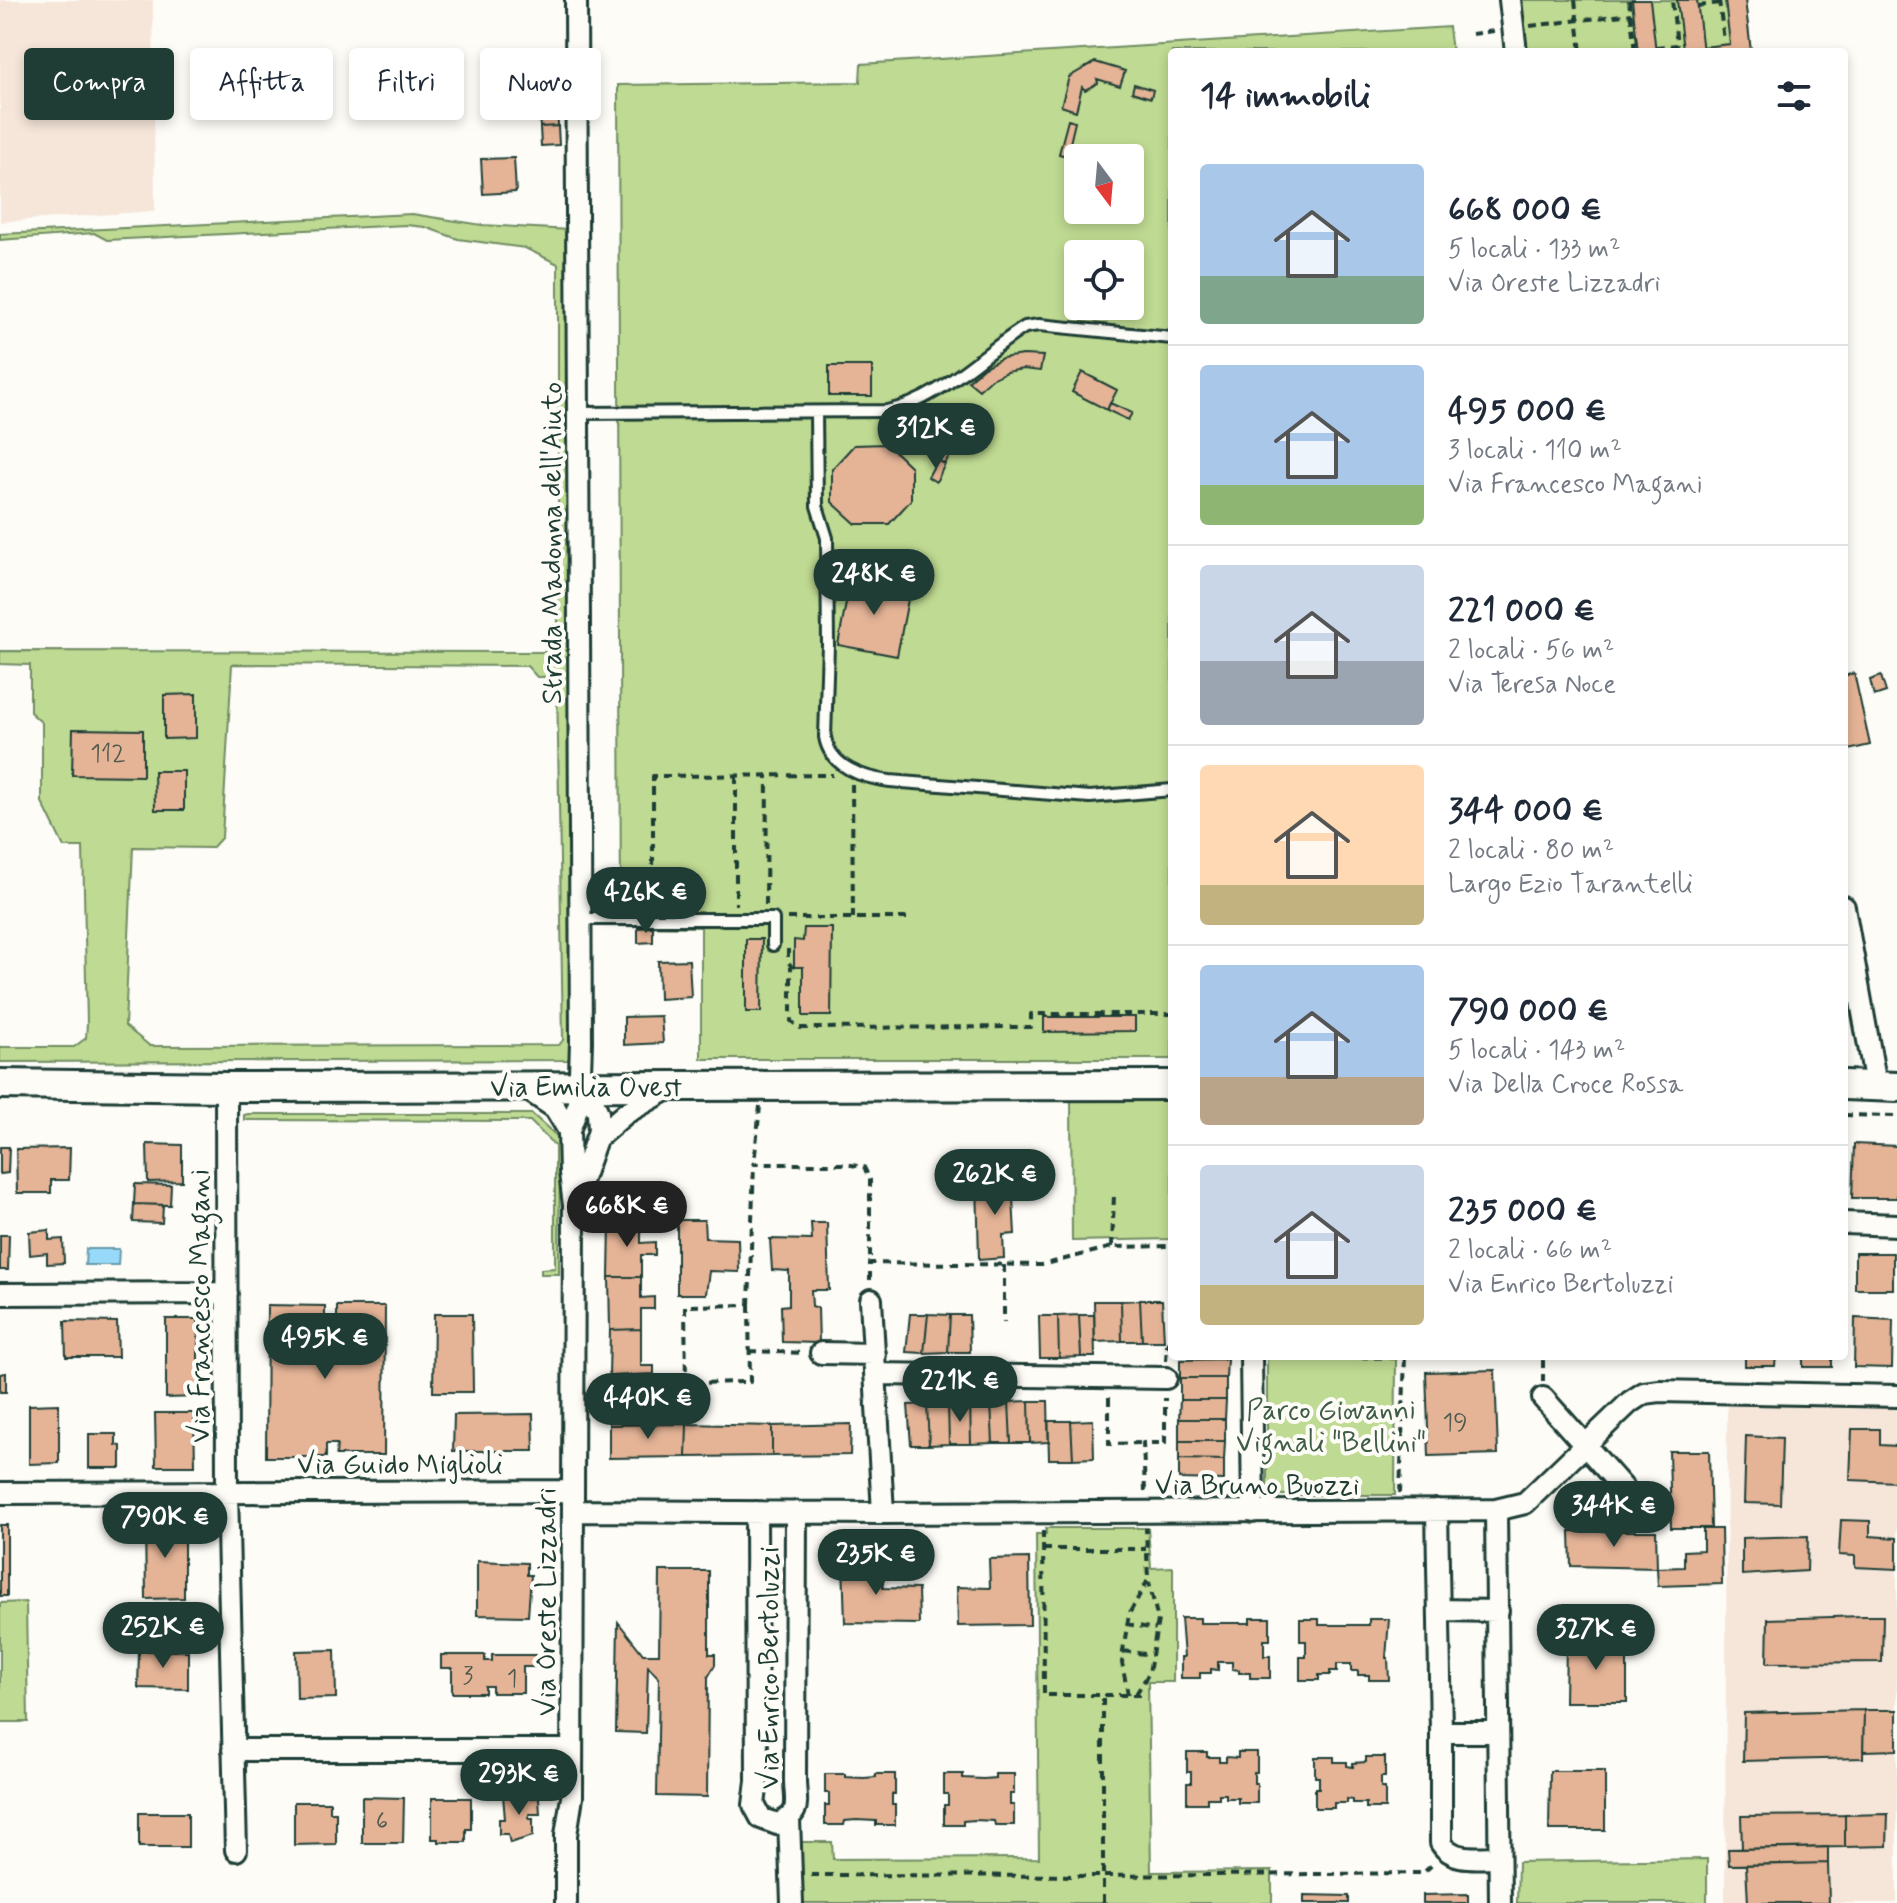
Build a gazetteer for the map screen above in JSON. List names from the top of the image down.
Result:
{
  "streets": {
    "street": [
      "Strada Madonna dell'Aiuto",
      "Via Emilia Ovest",
      "Via Francesco Magani",
      "Via Guido Miglioli",
      "Via Bruno Buozzi",
      "Via Oreste Lizzadri",
      "Via Enrico Bertoluzzi"
    ]
  },
  "crossings": [
    ["Strada Madonna dell'Aiuto", "Via Emilia Ovest"],
    ["Strada Madonna dell'Aiuto", "Via Oreste Lizzadri"],
    ["Via Emilia Ovest", "Via Francesco Magani"],
    ["Via Emilia Ovest", "Via Oreste Lizzadri"],
    ["Via Francesco Magani", "Via Guido Miglioli"],
    ["Via Guido Miglioli", "Via Bruno Buozzi"],
    ["Via Guido Miglioli", "Via Oreste Lizzadri"],
    ["Via Bruno Buozzi", "Via Oreste Lizzadri"],
    ["Via Bruno Buozzi", "Via Enrico Bertoluzzi"]
  ],
  "parks": ["Parco Giovanni Vignali \"Bellini\""],
  "house_numbers": [
    "112",
    "19",
    "3",
    "1",
    "6"
  ],
  "north": "bottom",
  "page": {
    "chip": [
      "Compra",
      "Affitta",
      "Filtri",
      "Nuovo"
    ],
    "heading": "14 immobili",
    "list": [
      {
        "name": "668 000 €",
        "note": "5 locali · 133 m² · Via Oreste Lizzadri"
      },
      {
        "name": "495 000 €",
        "note": "3 locali · 110 m² · Via Francesco Magani"
      },
      {
        "name": "221 000 €",
        "note": "2 locali · 56 m² · Via Teresa Noce"
      },
      {
        "name": "344 000 €",
        "note": "2 locali · 80 m² · Largo Ezio Tarantelli"
      },
      {
        "name": "790 000 €",
        "note": "5 locali · 143 m² · Via Della Croce Rossa"
      },
      {
        "name": "235 000 €",
        "note": "2 locali · 66 m² · Via Enrico Bertoluzzi"
      }
    ],
    "price": [
      "312K €",
      "248K €",
      "426K €",
      "262K €",
      "668K €",
      "495K €",
      "221K €",
      "440K €",
      "344K €",
      "790K €",
      "235K €",
      "252K €",
      "327K €",
      "293K €"
    ]
  }
}
